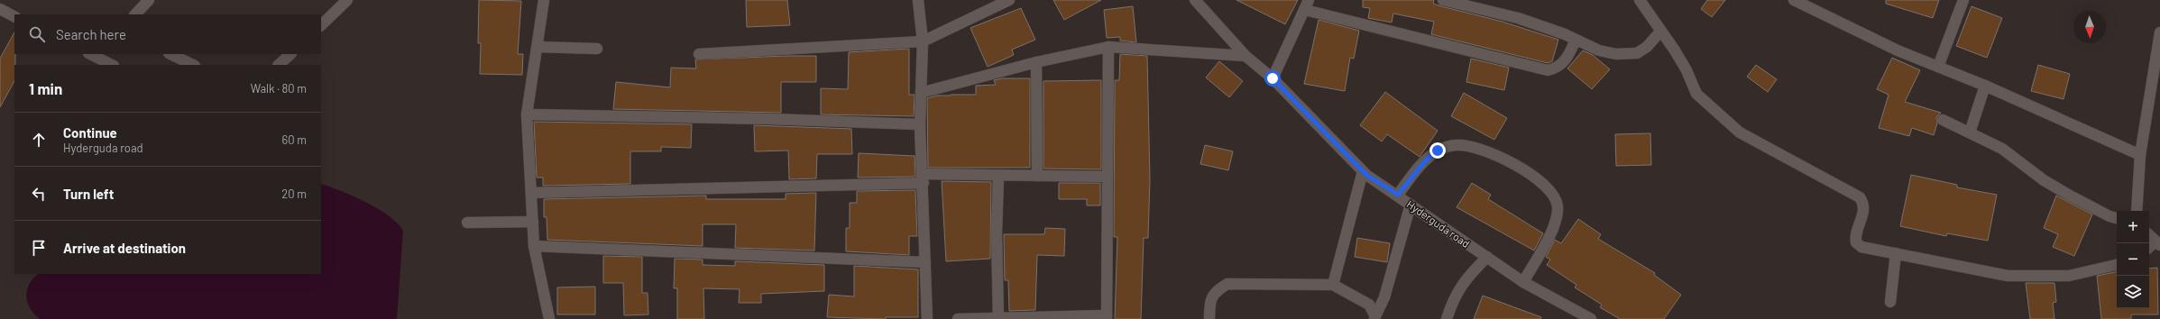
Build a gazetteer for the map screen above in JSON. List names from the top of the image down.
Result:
{
  "streets": {
    "street": ["Hyderguda road"]
  },
  "north": "bottom",
  "page": {
    "search": "Search here",
    "heading": ["1 min", "Walk · 80 m"],
    "list": [
      ["Continue", "Hyderguda road", "60 m"],
      ["Turn left", "20 m"],
      "Arrive at destination"
    ],
    "map_buttons": ["+", "−"]
  }
}
